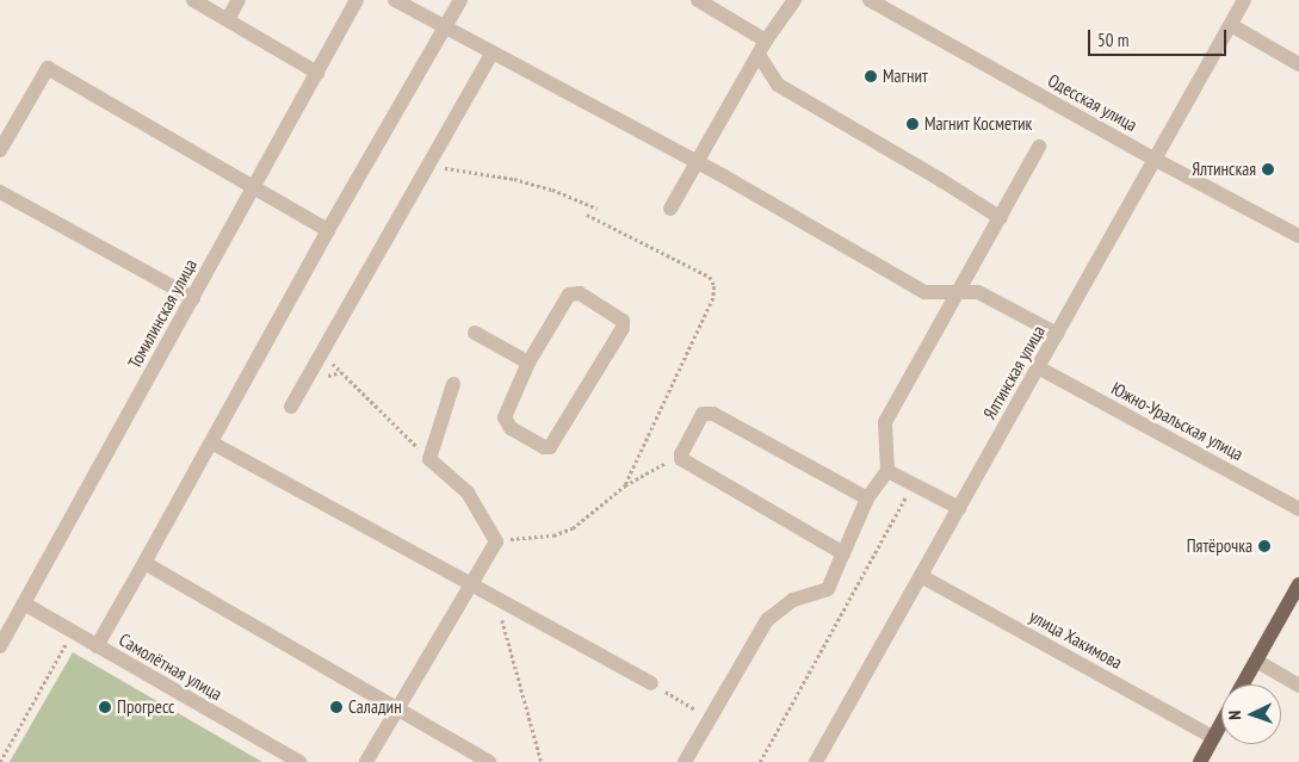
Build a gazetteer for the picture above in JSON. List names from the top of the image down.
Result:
{
  "streets": {
    "street": [
      "Одесская улица",
      "Томилинская улица",
      "Ялтинская улица",
      "Южно-Уральская улица",
      "улица Хакимова",
      "Самолётная улица"
    ]
  },
  "crossings": [
    ["Одесская улица", "Ялтинская улица"],
    ["Томилинская улица", "Самолётная улица"],
    ["Ялтинская улица", "Южно-Уральская улица"],
    ["Ялтинская улица", "улица Хакимова"]
  ],
  "places": [
    "Магнит",
    "Магнит Косметик",
    "Ялтинская",
    "Пятёрочка",
    "Прогресс",
    "Саладин"
  ],
  "scale_bar": "50 m",
  "north": "left"
}
